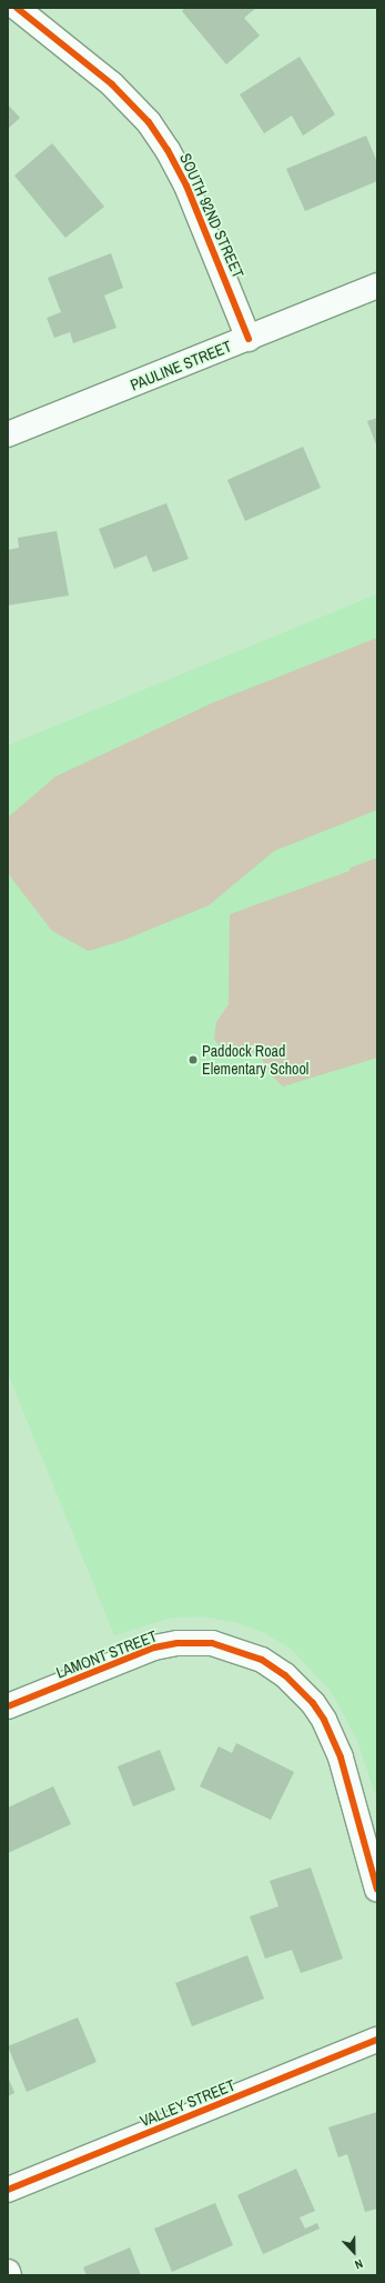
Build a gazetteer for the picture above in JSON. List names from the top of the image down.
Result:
{
  "streets": {
    "street": [
      "SOUTH 92ND STREET",
      "PAULINE STREET",
      "LAMONT STREET",
      "VALLEY STREET"
    ]
  },
  "crossings": [
    ["SOUTH 92ND STREET", "PAULINE STREET"]
  ],
  "places": ["Paddock Road Elementary School"],
  "north": "bottom"
}
